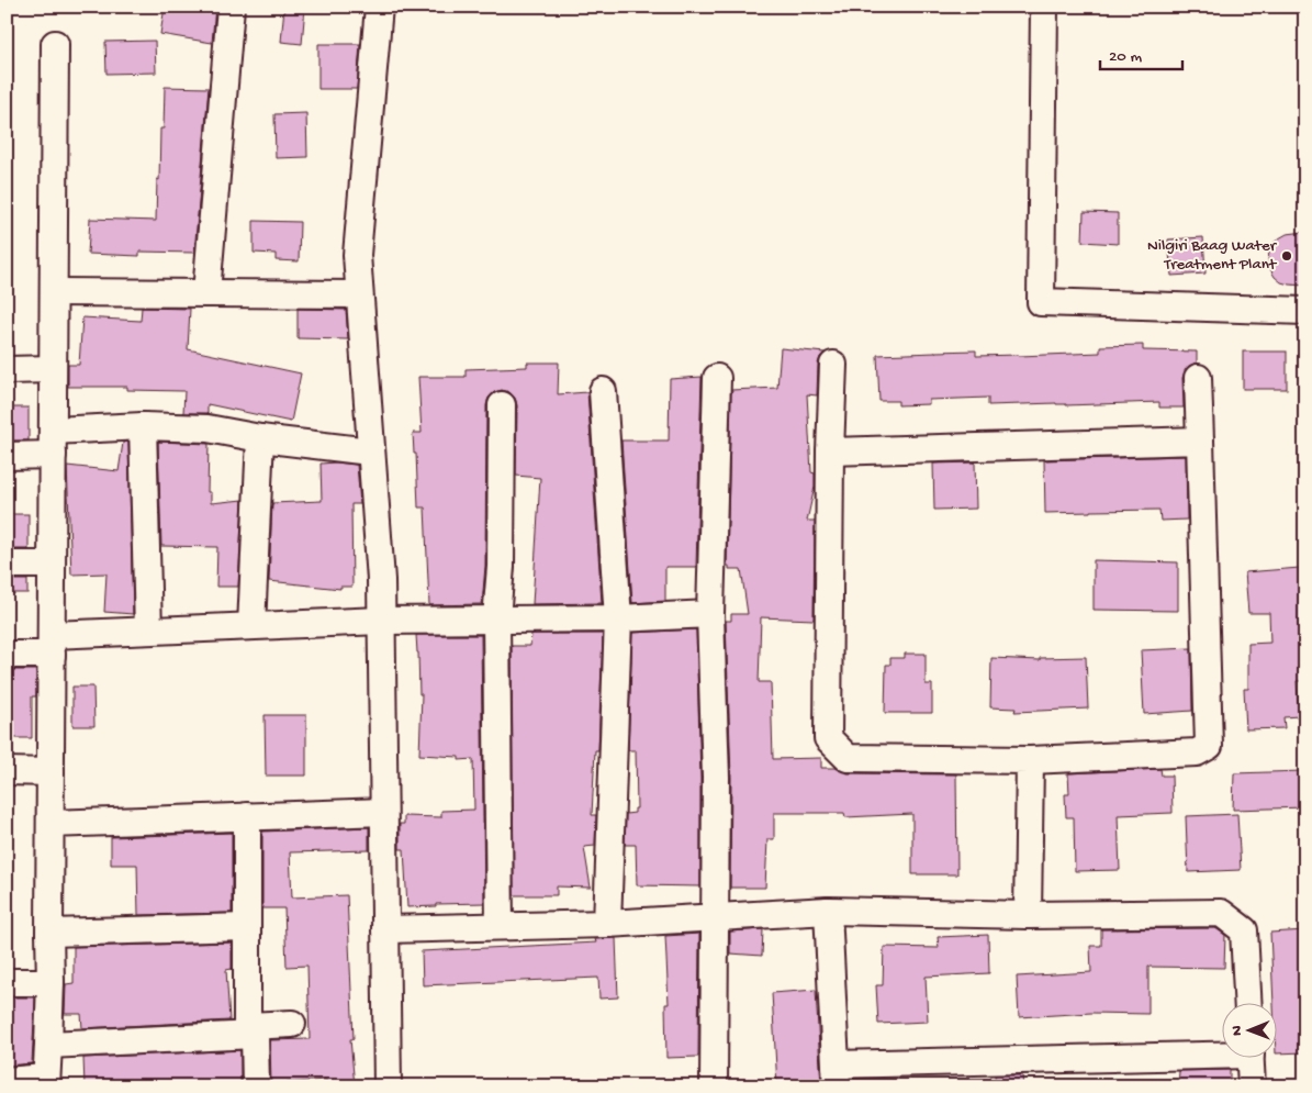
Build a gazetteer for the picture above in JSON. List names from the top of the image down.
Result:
{
  "places": ["Nilgiri Baag Water Treatment Plant"],
  "scale_bar": "20 m",
  "north": "left"
}
